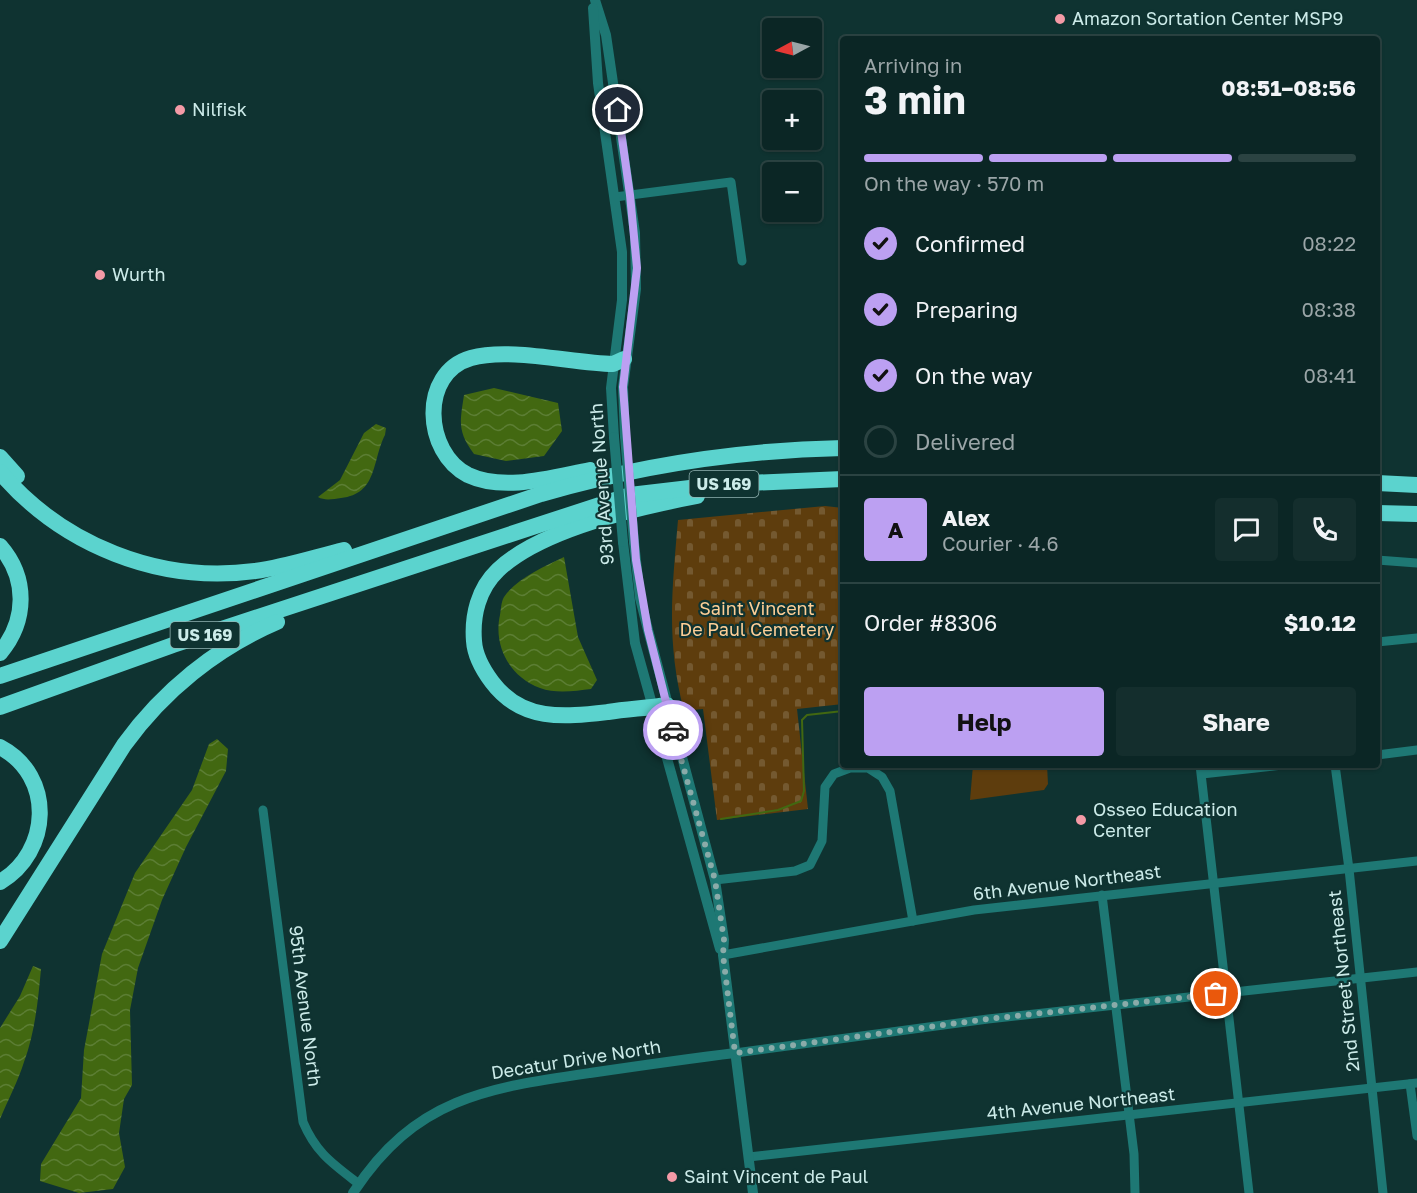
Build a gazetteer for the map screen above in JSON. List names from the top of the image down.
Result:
{
  "streets": {
    "highway": ["US 169"],
    "street": [
      "93rd Avenue North",
      "6th Avenue Northeast",
      "2nd Street Northeast",
      "95th Avenue North",
      "Decatur Drive North",
      "4th Avenue Northeast"
    ]
  },
  "crossings": [
    ["93rd Avenue North", "6th Avenue Northeast"],
    ["93rd Avenue North", "Decatur Drive North"],
    ["93rd Avenue North", "4th Avenue Northeast"],
    ["6th Avenue Northeast", "2nd Street Northeast"],
    ["2nd Street Northeast", "4th Avenue Northeast"],
    ["95th Avenue North", "Decatur Drive North"]
  ],
  "parks": ["Saint Vincent De Paul Cemetery"],
  "places": [
    "Amazon Sortation Center MSP9",
    "Nilfisk",
    "Wurth",
    "Osseo Education Center",
    "Saint Vincent de Paul"
  ],
  "north": "left",
  "page": {
    "map_buttons": ["+", "−"],
    "heading": ["3 min", "Arriving in", "08:51–08:56"],
    "panel": [
      "Alex",
      "Courier · 4.6",
      "Order #8306",
      "$10.12"
    ],
    "bar": "On the way · 570 m",
    "list": [
      ["Confirmed", "08:22"],
      ["Preparing", "08:38"],
      ["On the way", "08:41"],
      "Delivered"
    ],
    "round": "A",
    "buttons": ["Help", "Share"]
  }
}
